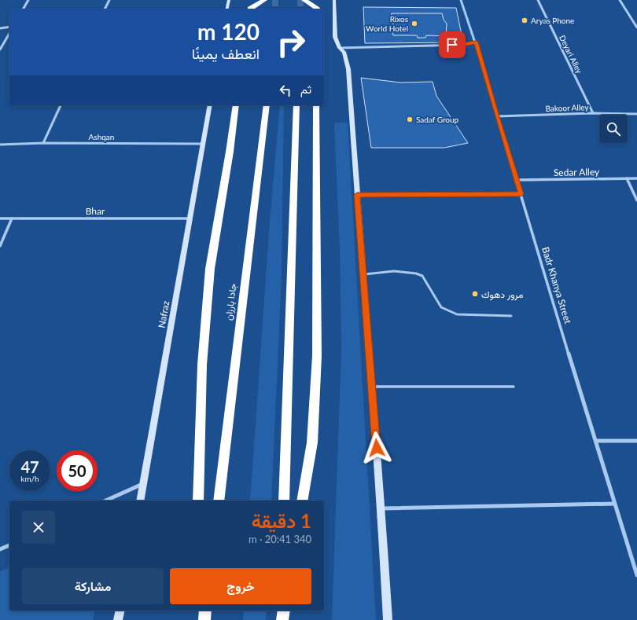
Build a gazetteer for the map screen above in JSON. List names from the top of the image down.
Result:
{
  "streets": {
    "highway": ["جادا بارزان"],
    "main road": ["Nafraz"],
    "street": [
      "Deyari Alley",
      "Bakoor Alley",
      "Ashqan",
      "Sedar Alley",
      "Bhar",
      "Badr Khanya Street"
    ]
  },
  "crossings": [
    ["Deyari Alley", "Bakoor Alley"],
    ["Bakoor Alley", "Badr Khanya Street"],
    ["Ashqan", "Nafraz"],
    ["Sedar Alley", "Badr Khanya Street"],
    ["Bhar", "Nafraz"]
  ],
  "places": [
    "Aryas Phone",
    "Rixos World Hotel",
    "Sadaf Group",
    "مرور دهوك"
  ],
  "page": {
    "turn": ["120 m", "انعطف يمينًا"],
    "then": "ثم",
    "speed": "47 km/h",
    "limit": "50",
    "heading": ["1 دقيقة", "340 m · 20:41"],
    "buttons": ["خروج", "مشاركة"]
  }
}
